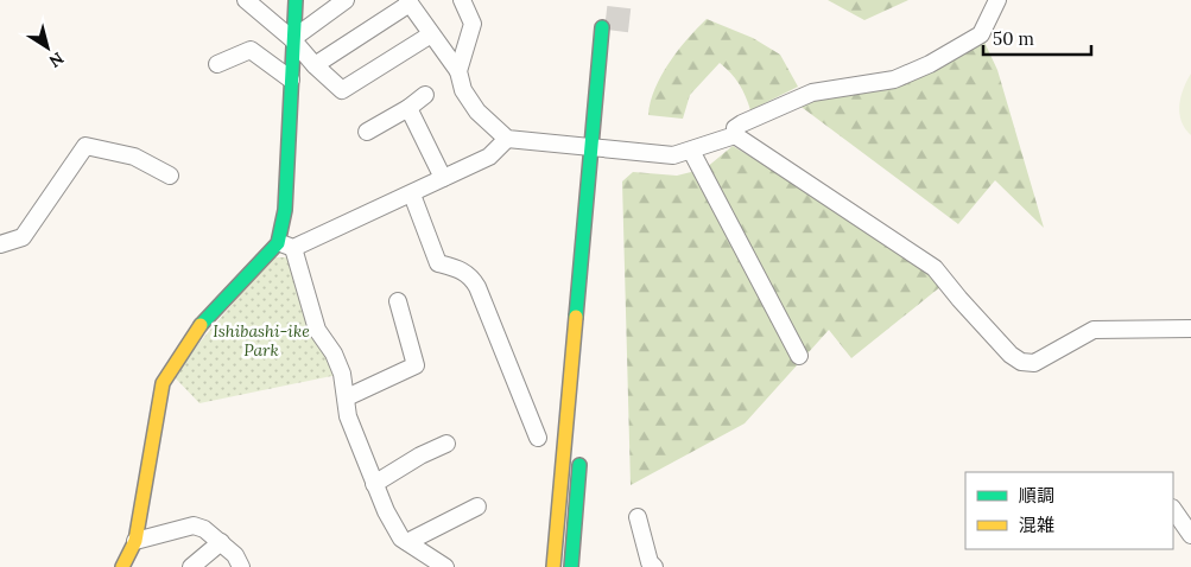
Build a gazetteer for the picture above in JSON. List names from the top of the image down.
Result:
{
  "parks": ["Ishibashi-ike Park"],
  "legend": ["順調", "混雑"],
  "scale_bar": "50 m",
  "north": "bottom right"
}
